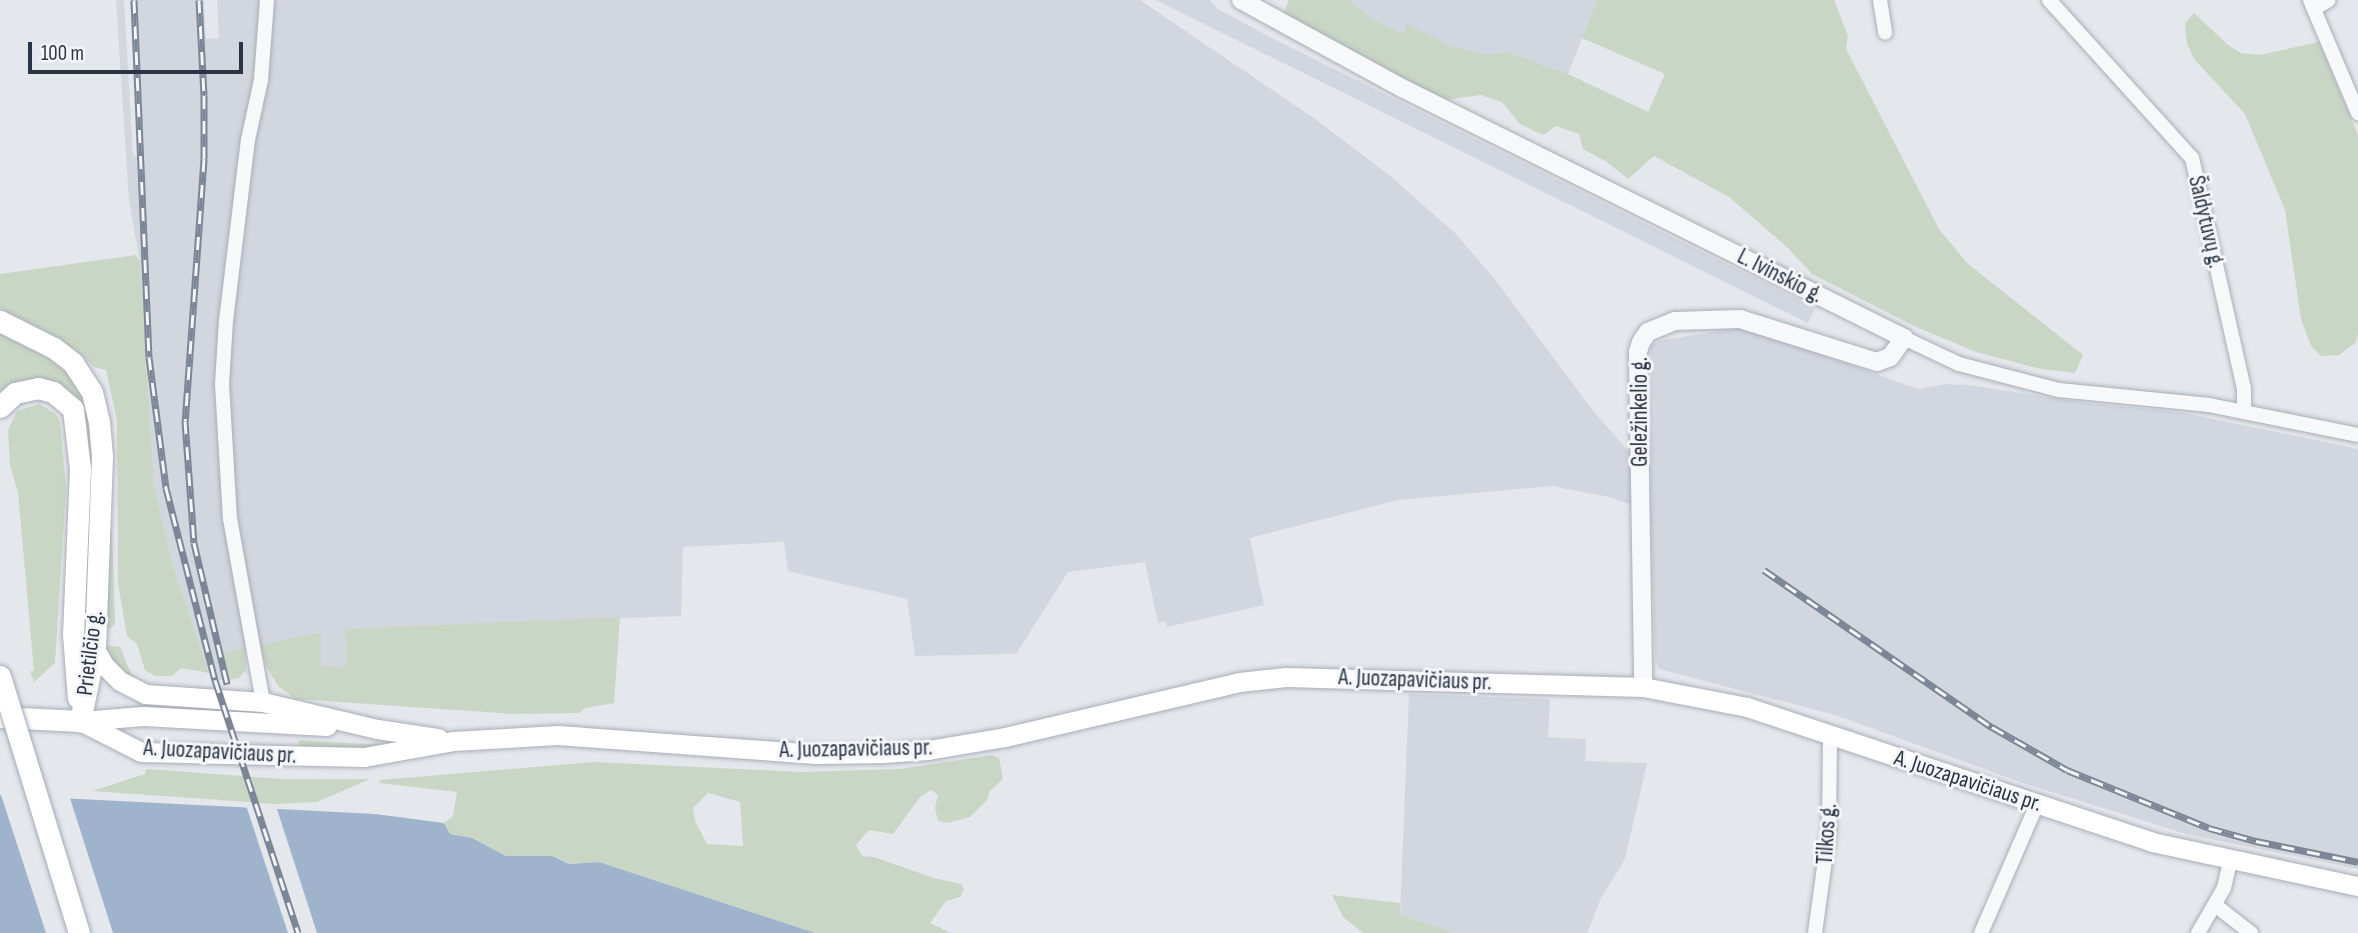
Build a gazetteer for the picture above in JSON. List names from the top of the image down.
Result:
{
  "streets": {
    "main road": ["Prietilčio g.", "A. Juozapavičiaus pr."],
    "street": [
      "Šaldytuvų g.",
      "L. Ivinskio g.",
      "Geležinkelio g.",
      "Tilkos g."
    ]
  },
  "crossings": [
    ["Šaldytuvų g.", "L. Ivinskio g."],
    ["L. Ivinskio g.", "Geležinkelio g."],
    ["Geležinkelio g.", "A. Juozapavičiaus pr."],
    ["Prietilčio g.", "A. Juozapavičiaus pr."],
    ["A. Juozapavičiaus pr.", "Tilkos g."]
  ],
  "scale_bar": "100 m"
}
